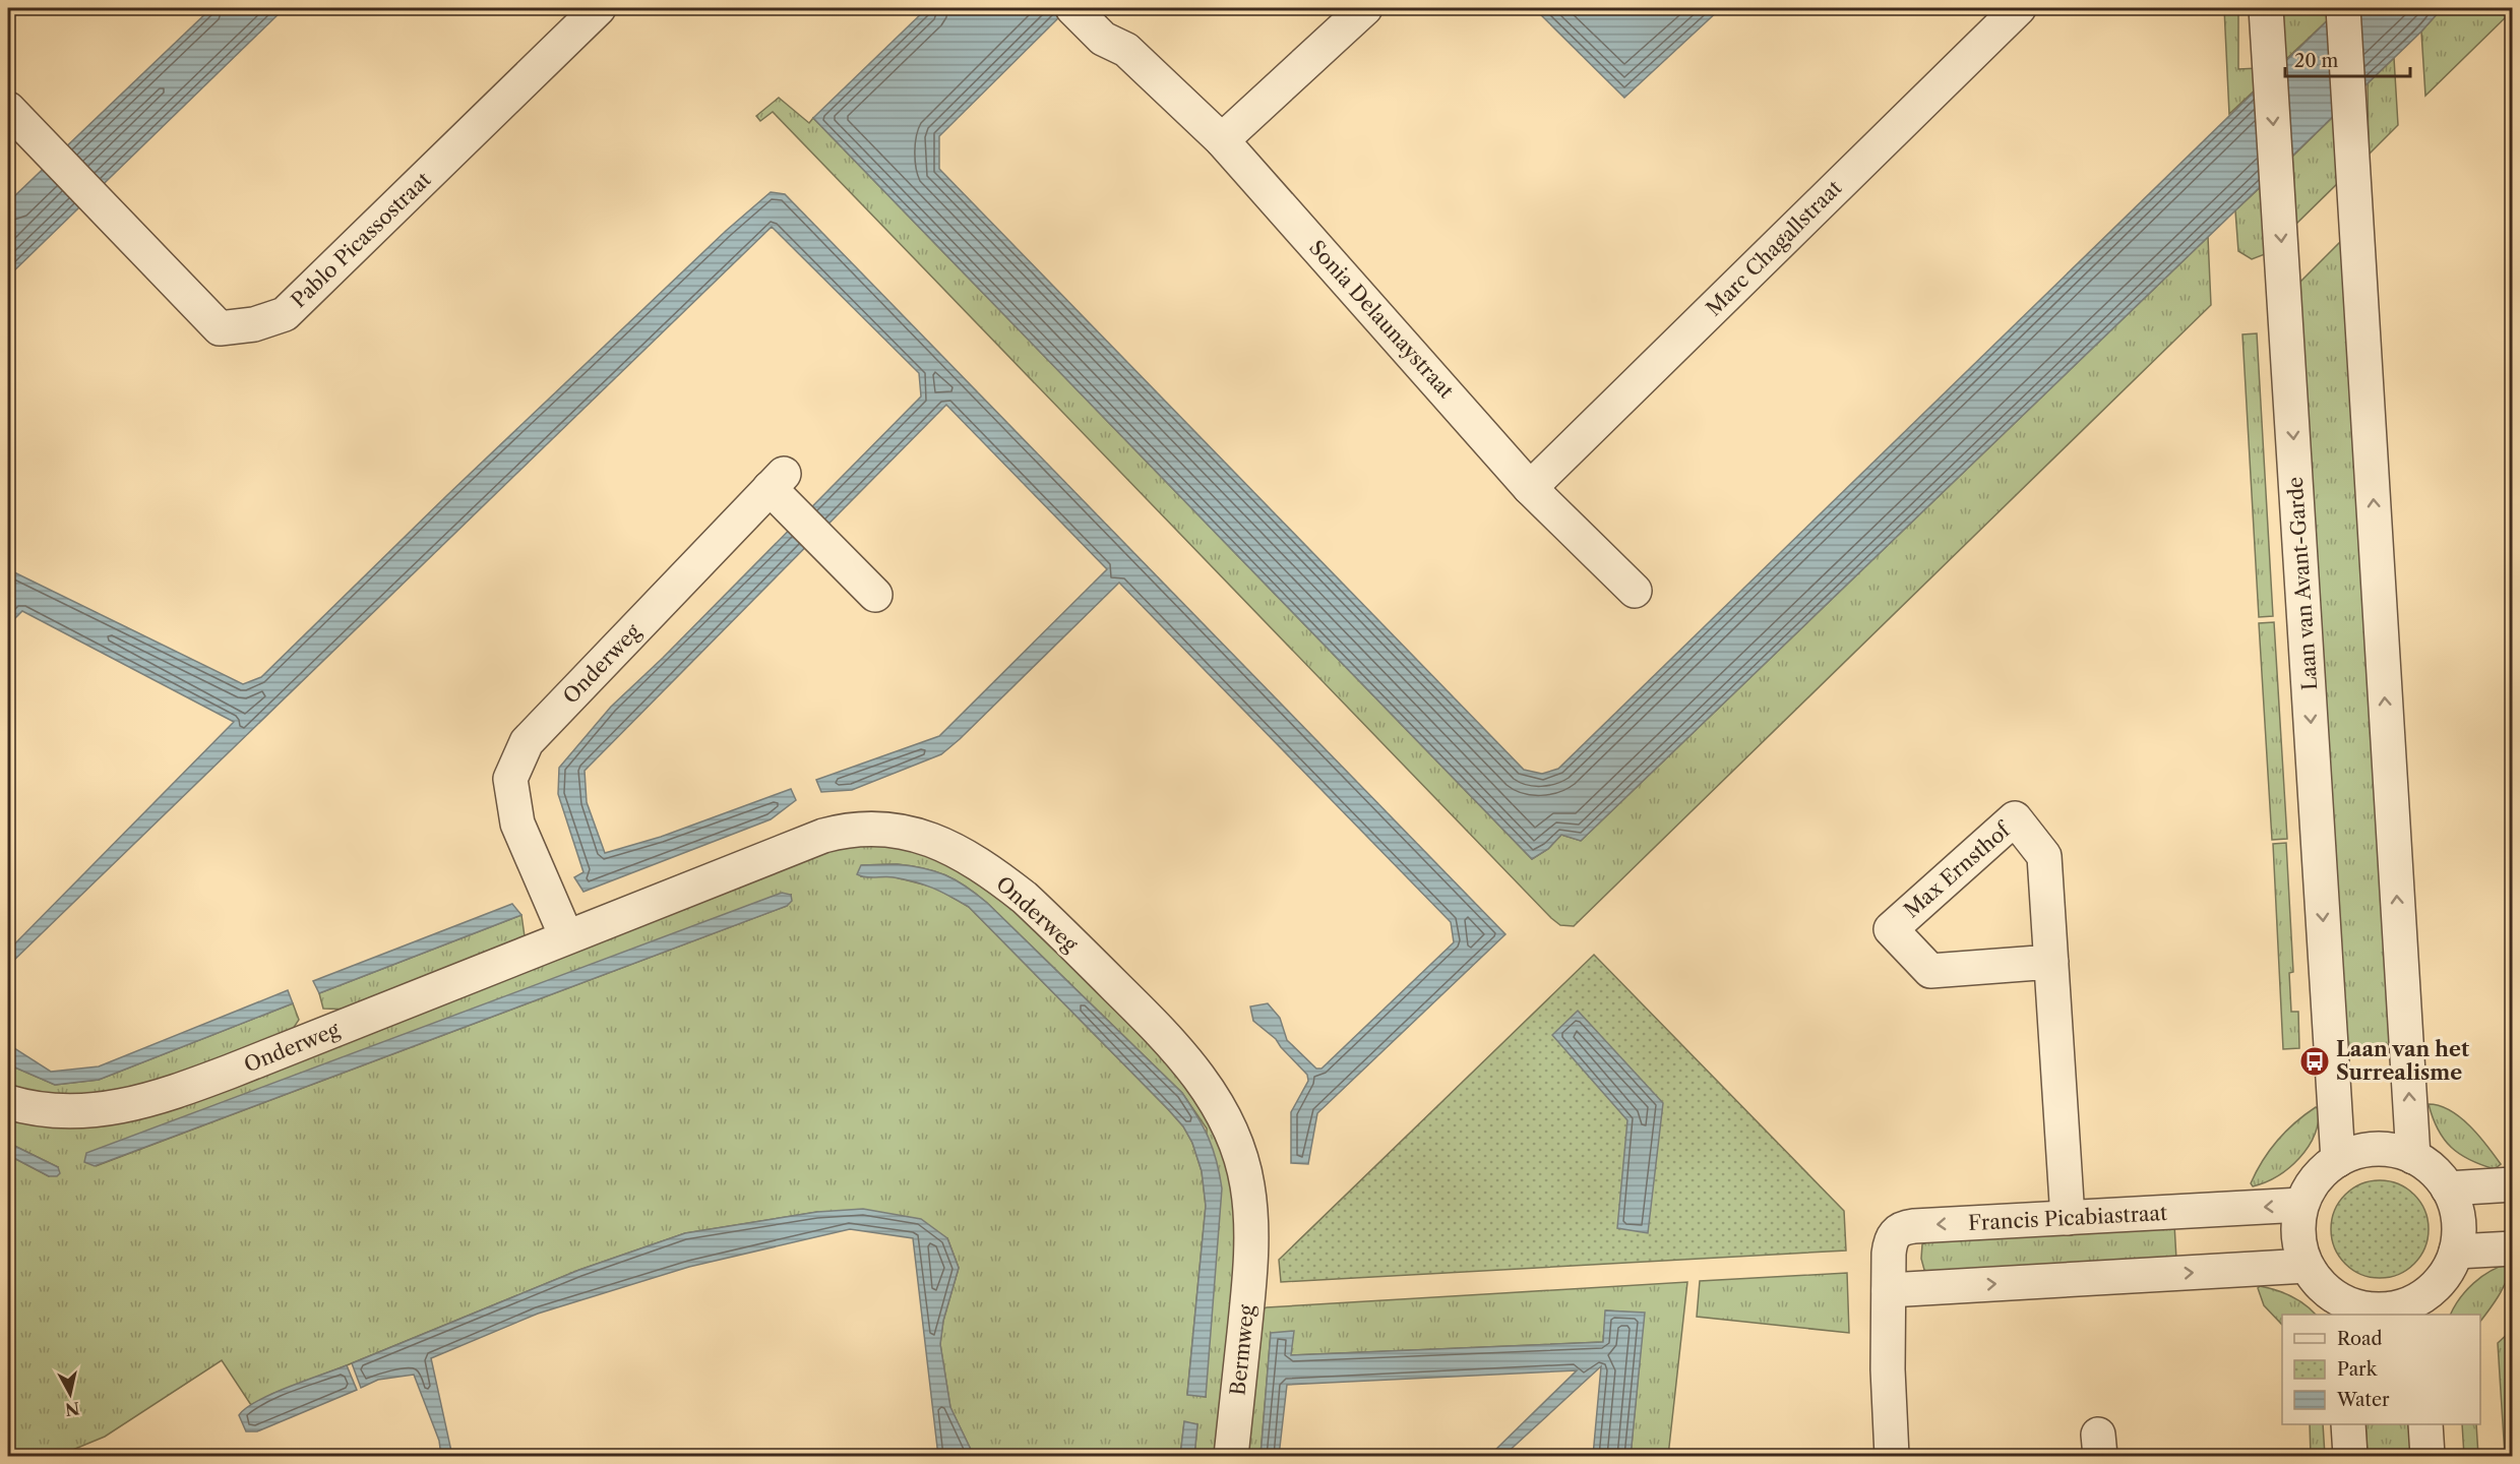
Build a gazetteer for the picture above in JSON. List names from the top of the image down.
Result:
{
  "streets": {
    "street": [
      "Pablo Picassostraat",
      "Marc Chagallstraat",
      "Sonia Delaunaystraat",
      "Laan van Avant-Garde",
      "Onderweg",
      "Max Ernsthof",
      "Francis Picabiastraat",
      "Bermweg"
    ]
  },
  "crossings": [
    ["Marc Chagallstraat", "Sonia Delaunaystraat"],
    ["Laan van Avant-Garde", "Francis Picabiastraat"],
    ["Onderweg", "Bermweg"],
    ["Max Ernsthof", "Francis Picabiastraat"]
  ],
  "places": {
    "bus stop": ["Laan van het Surrealisme"]
  },
  "legend": ["Road", "Park", "Water"],
  "scale_bar": "20 m",
  "north": "bottom"
}
